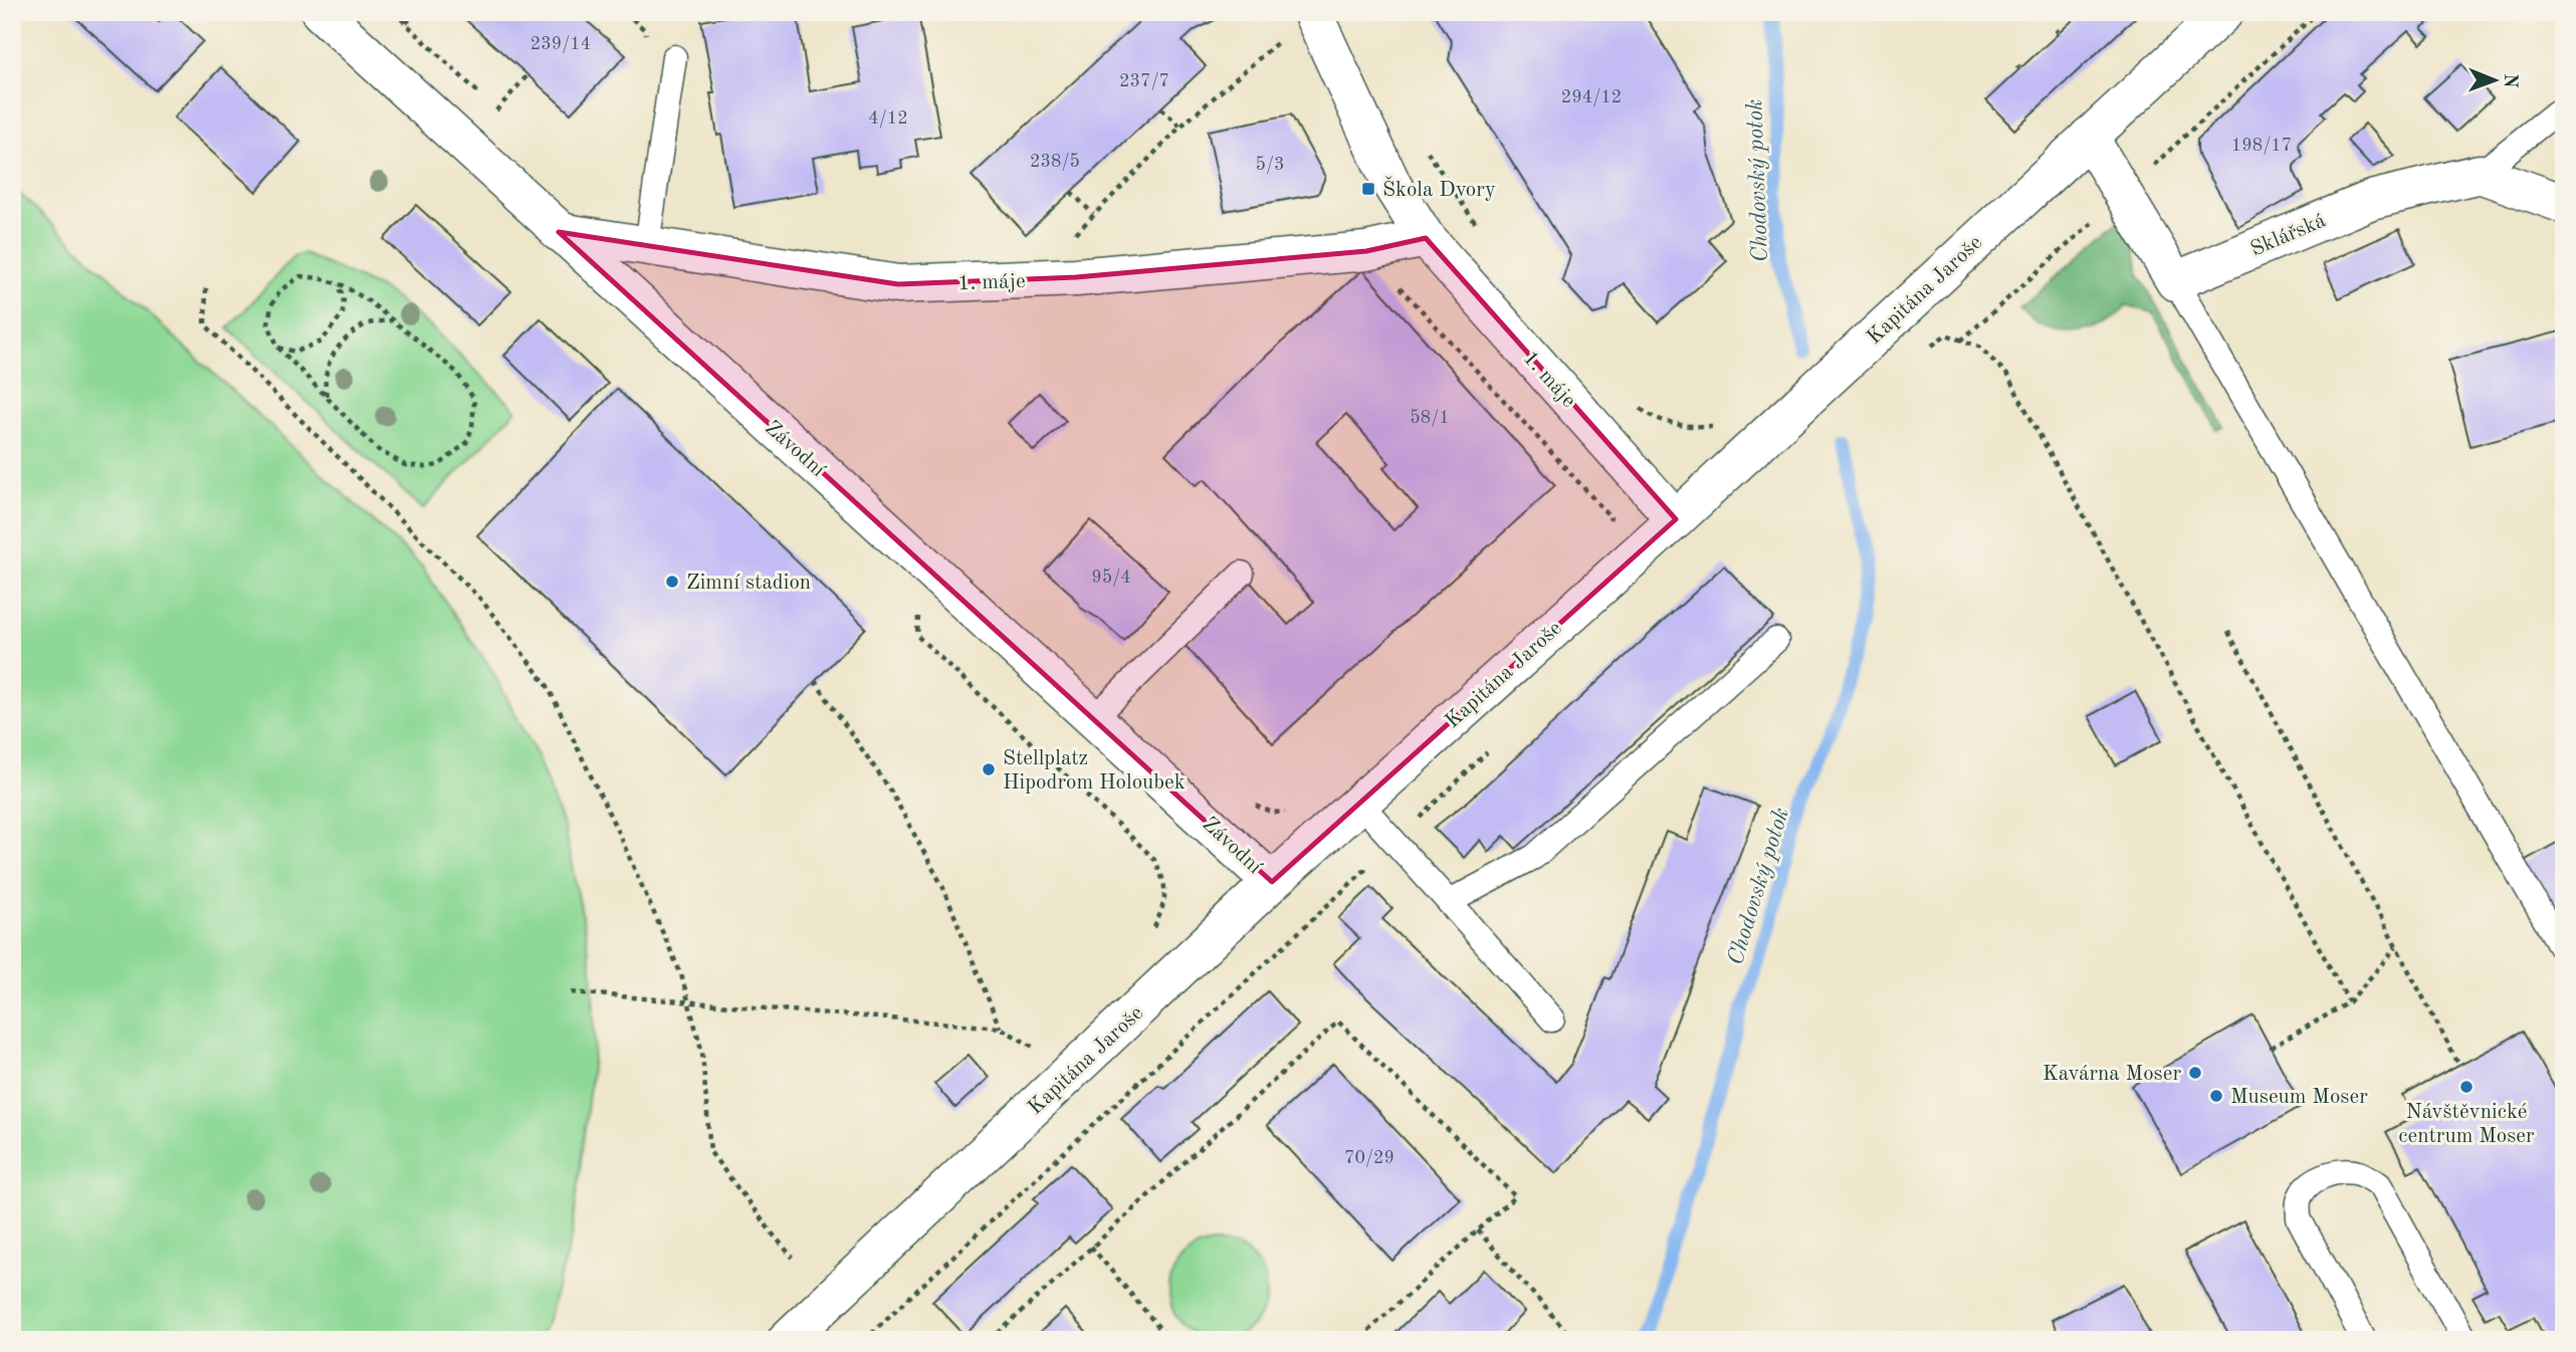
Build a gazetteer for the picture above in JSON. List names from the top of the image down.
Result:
{
  "streets": {
    "street": [
      "Sklářská",
      "1. máje",
      "Kapitána Jaroše",
      "Závodní"
    ]
  },
  "crossings": [
    ["1. máje", "Kapitána Jaroše"],
    ["1. máje", "Závodní"],
    ["Kapitána Jaroše", "Závodní"]
  ],
  "water": ["Chodovský potok"],
  "places": {
    "transit": ["Škola Dvory"],
    "other": [
      "Zimní stadion",
      "Stellplatz Hipodrom Holoubek",
      "Kavárna Moser",
      "Návštěvnické centrum Moser",
      "Museum Moser"
    ]
  },
  "house_numbers": [
    "239/14",
    "237/7",
    "294/12",
    "4/12",
    "198/17",
    "238/5",
    "5/3",
    "58/1",
    "95/4",
    "70/29"
  ],
  "north": "right"
}
